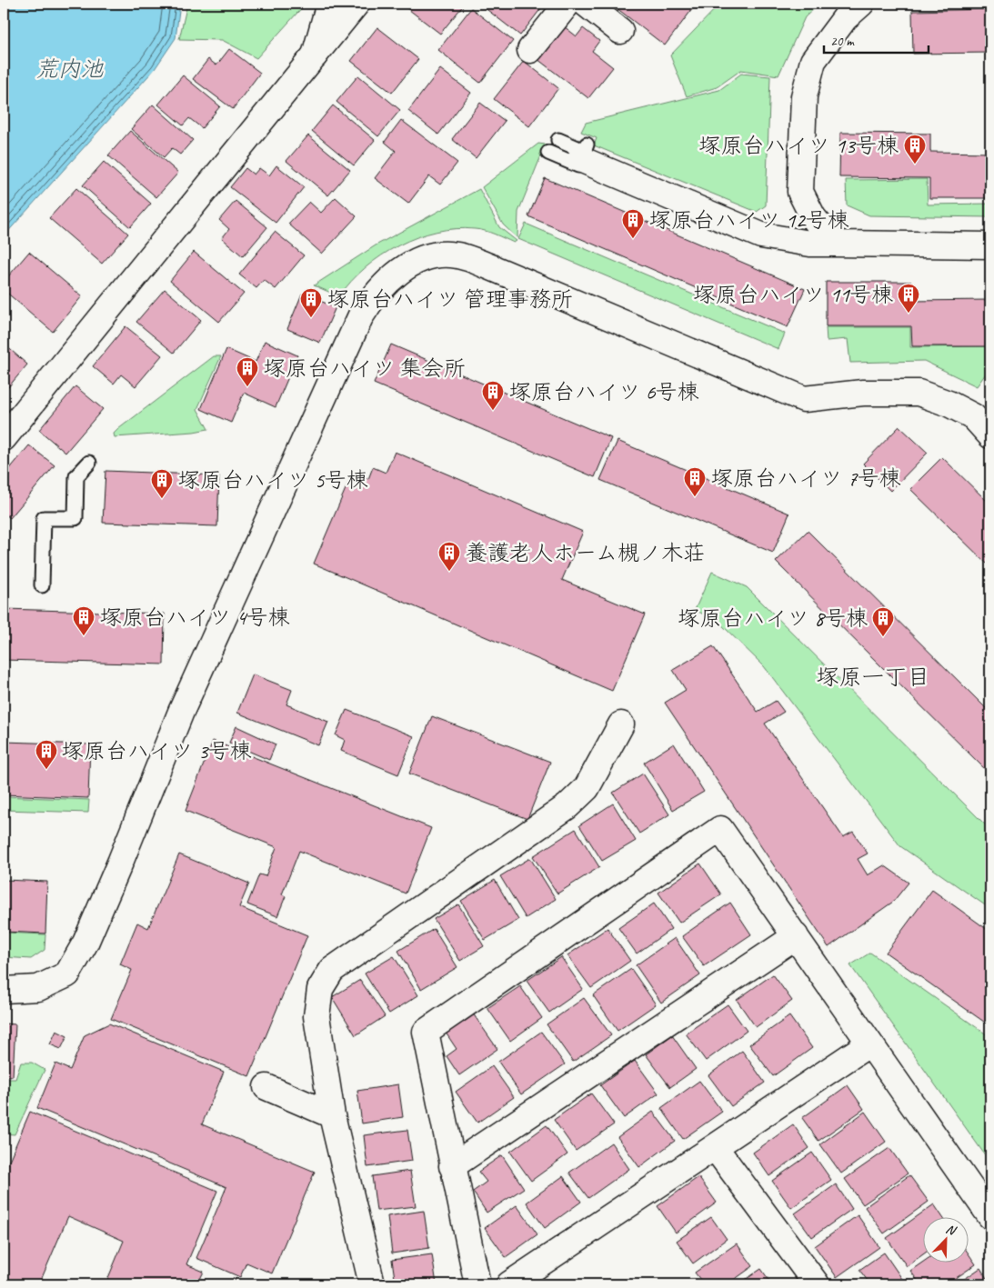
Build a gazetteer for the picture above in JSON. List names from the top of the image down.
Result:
{
  "districts": ["塚原一丁目"],
  "water": ["荒内池"],
  "places": {
    "building": [
      "塚原台ハイツ 13号棟",
      "塚原台ハイツ 12号棟",
      "塚原台ハイツ 11号棟",
      "塚原台ハイツ 管理事務所",
      "塚原台ハイツ 集会所",
      "塚原台ハイツ 6号棟",
      "塚原台ハイツ 7号棟",
      "塚原台ハイツ 5号棟",
      "養護老人ホーム槻ノ木荘",
      "塚原台ハイツ 4号棟",
      "塚原台ハイツ 8号棟",
      "塚原台ハイツ 3号棟"
    ]
  },
  "scale_bar": "20 m",
  "north": "top right"
}
